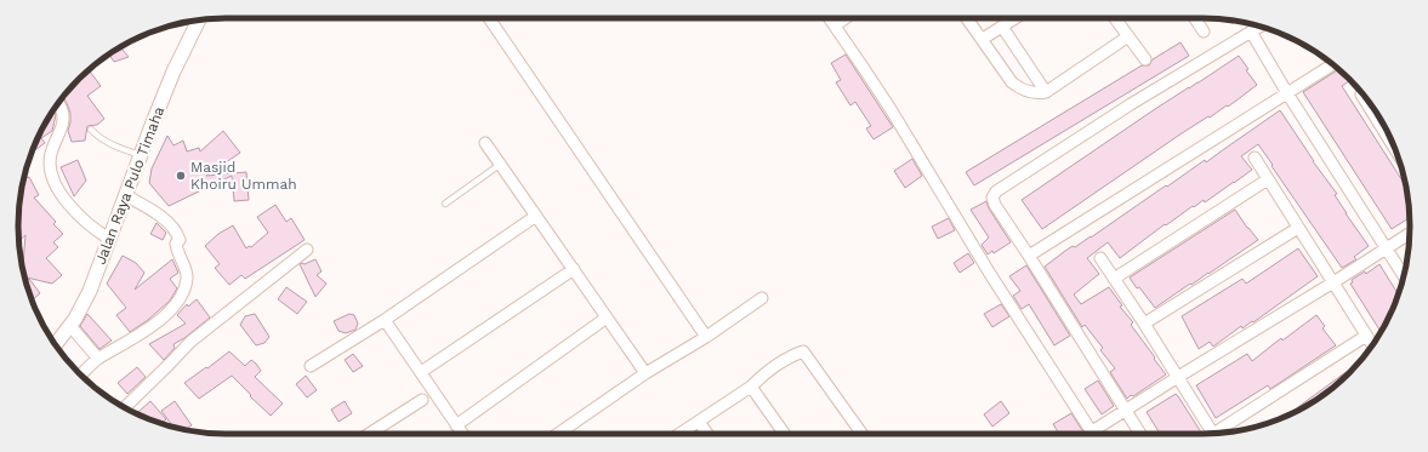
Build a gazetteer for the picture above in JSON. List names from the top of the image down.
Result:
{
  "streets": {
    "street": ["Jalan Raya Pulo Timaha"]
  },
  "places": ["Masjid Khoiru Ummah"]
}
